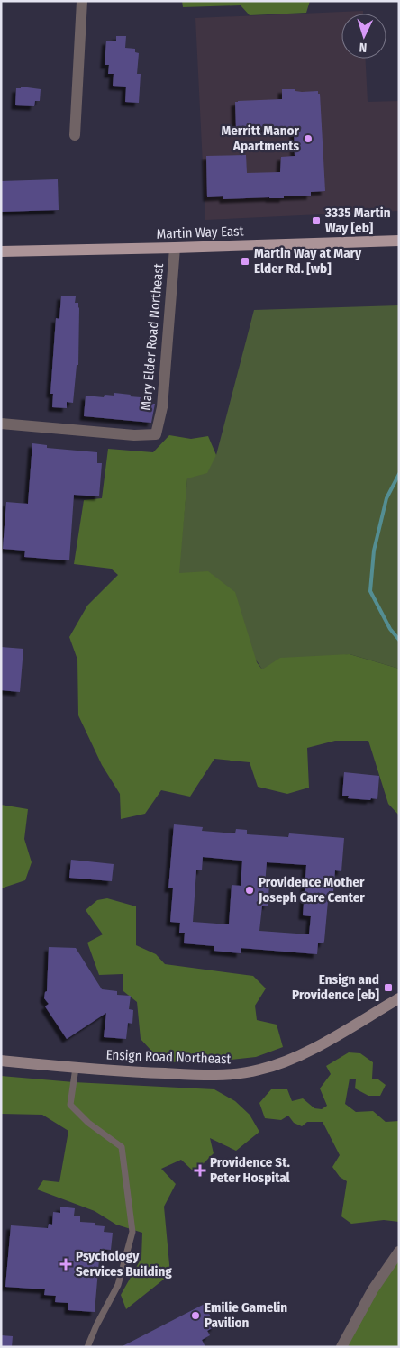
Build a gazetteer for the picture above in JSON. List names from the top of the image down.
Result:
{
  "streets": {
    "main road": ["Martin Way East"],
    "street": ["Mary Elder Road Northeast", "Ensign Road Northeast"]
  },
  "crossings": [
    ["Martin Way East", "Mary Elder Road Northeast"]
  ],
  "places": {
    "other": ["Merritt Manor Apartments", "Providence Mother Joseph Care Center", "Emilie Gamelin Pavilion"],
    "transit": ["3335 Martin Way [eb]", "Martin Way at Mary Elder Rd. [wb]", "Ensign and Providence [eb]"],
    "health": ["Providence St. Peter Hospital", "Psychology Services Building"]
  },
  "north": "bottom"
}
